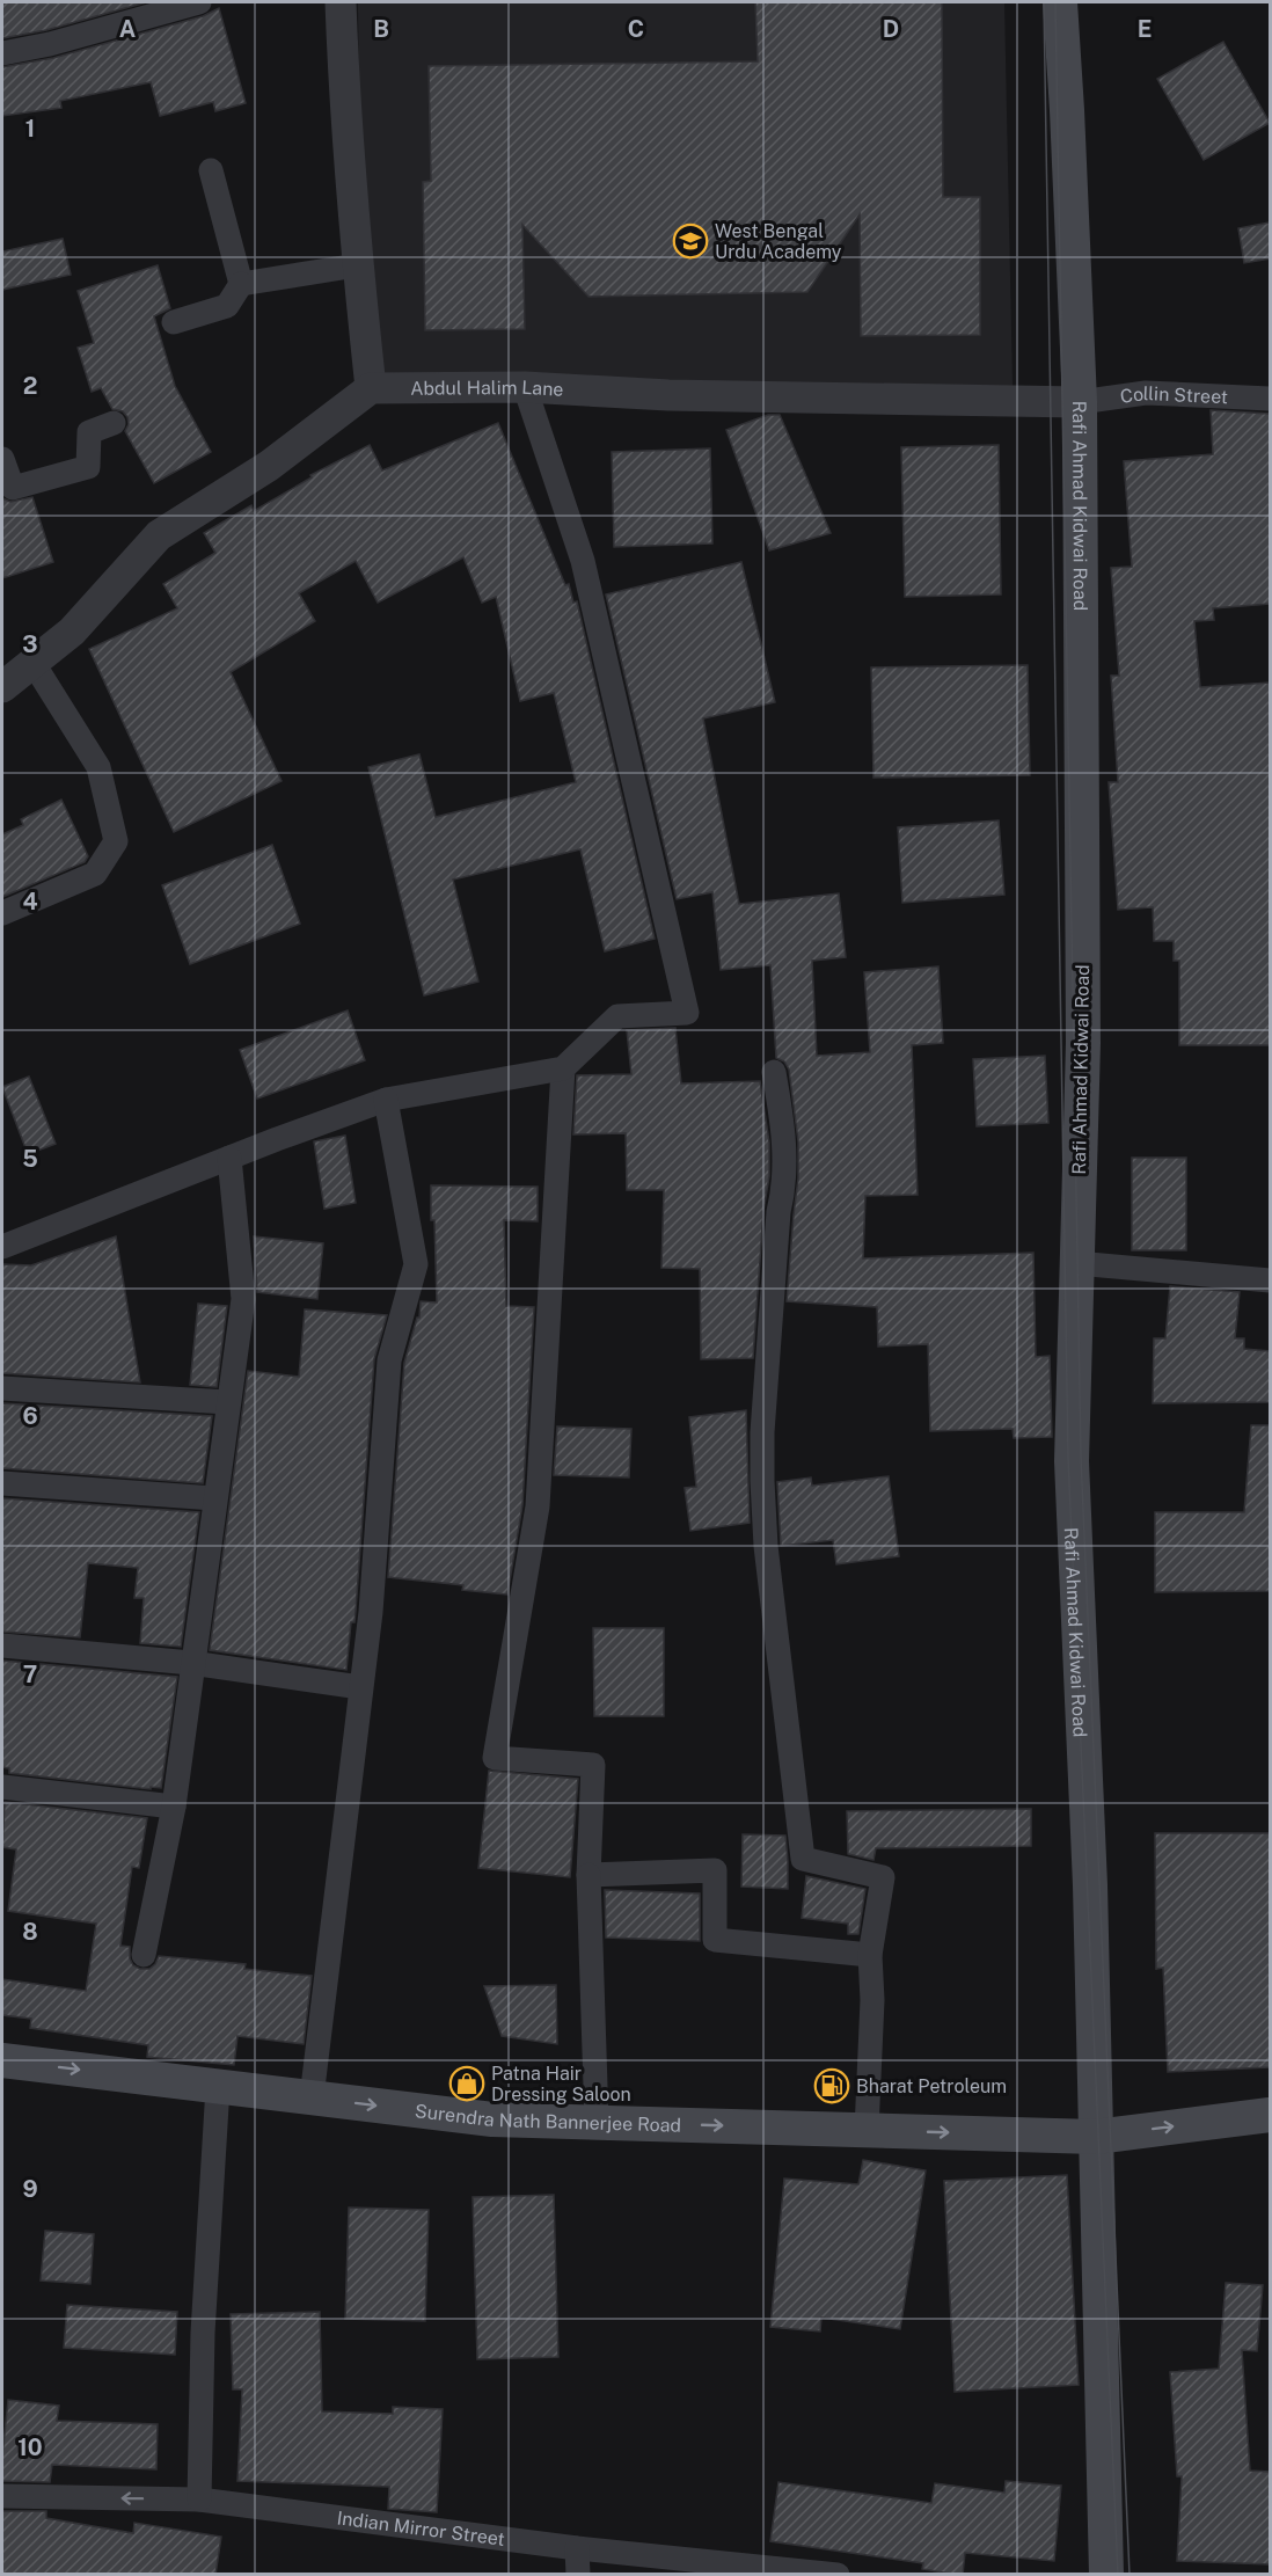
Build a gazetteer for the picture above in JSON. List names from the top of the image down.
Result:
{
  "streets": {
    "main road": ["Rafi Ahmad Kidwai Road", "Surendra Nath Bannerjee Road"],
    "street": ["Abdul Halim Lane", "Collin Street", "Indian Mirror Street"]
  },
  "crossings": [
    ["Abdul Halim Lane", "Collin Street"],
    ["Abdul Halim Lane", "Rafi Ahmad Kidwai Road"],
    ["Collin Street", "Rafi Ahmad Kidwai Road"],
    ["Rafi Ahmad Kidwai Road", "Surendra Nath Bannerjee Road"]
  ],
  "one_way": ["Surendra Nath Bannerjee Road"],
  "places": {
    "school or university": ["West Bengal Urdu Academy"],
    "shop": ["Patna Hair Dressing Saloon"],
    "fuel station": ["Bharat Petroleum"]
  },
  "grid": {
    "columns": [
      "A",
      "B",
      "C",
      "D",
      "E"
    ],
    "rows": [
      "1",
      "2",
      "3",
      "4",
      "5",
      "6",
      "7",
      "8",
      "9",
      "10"
    ]
  }
}
